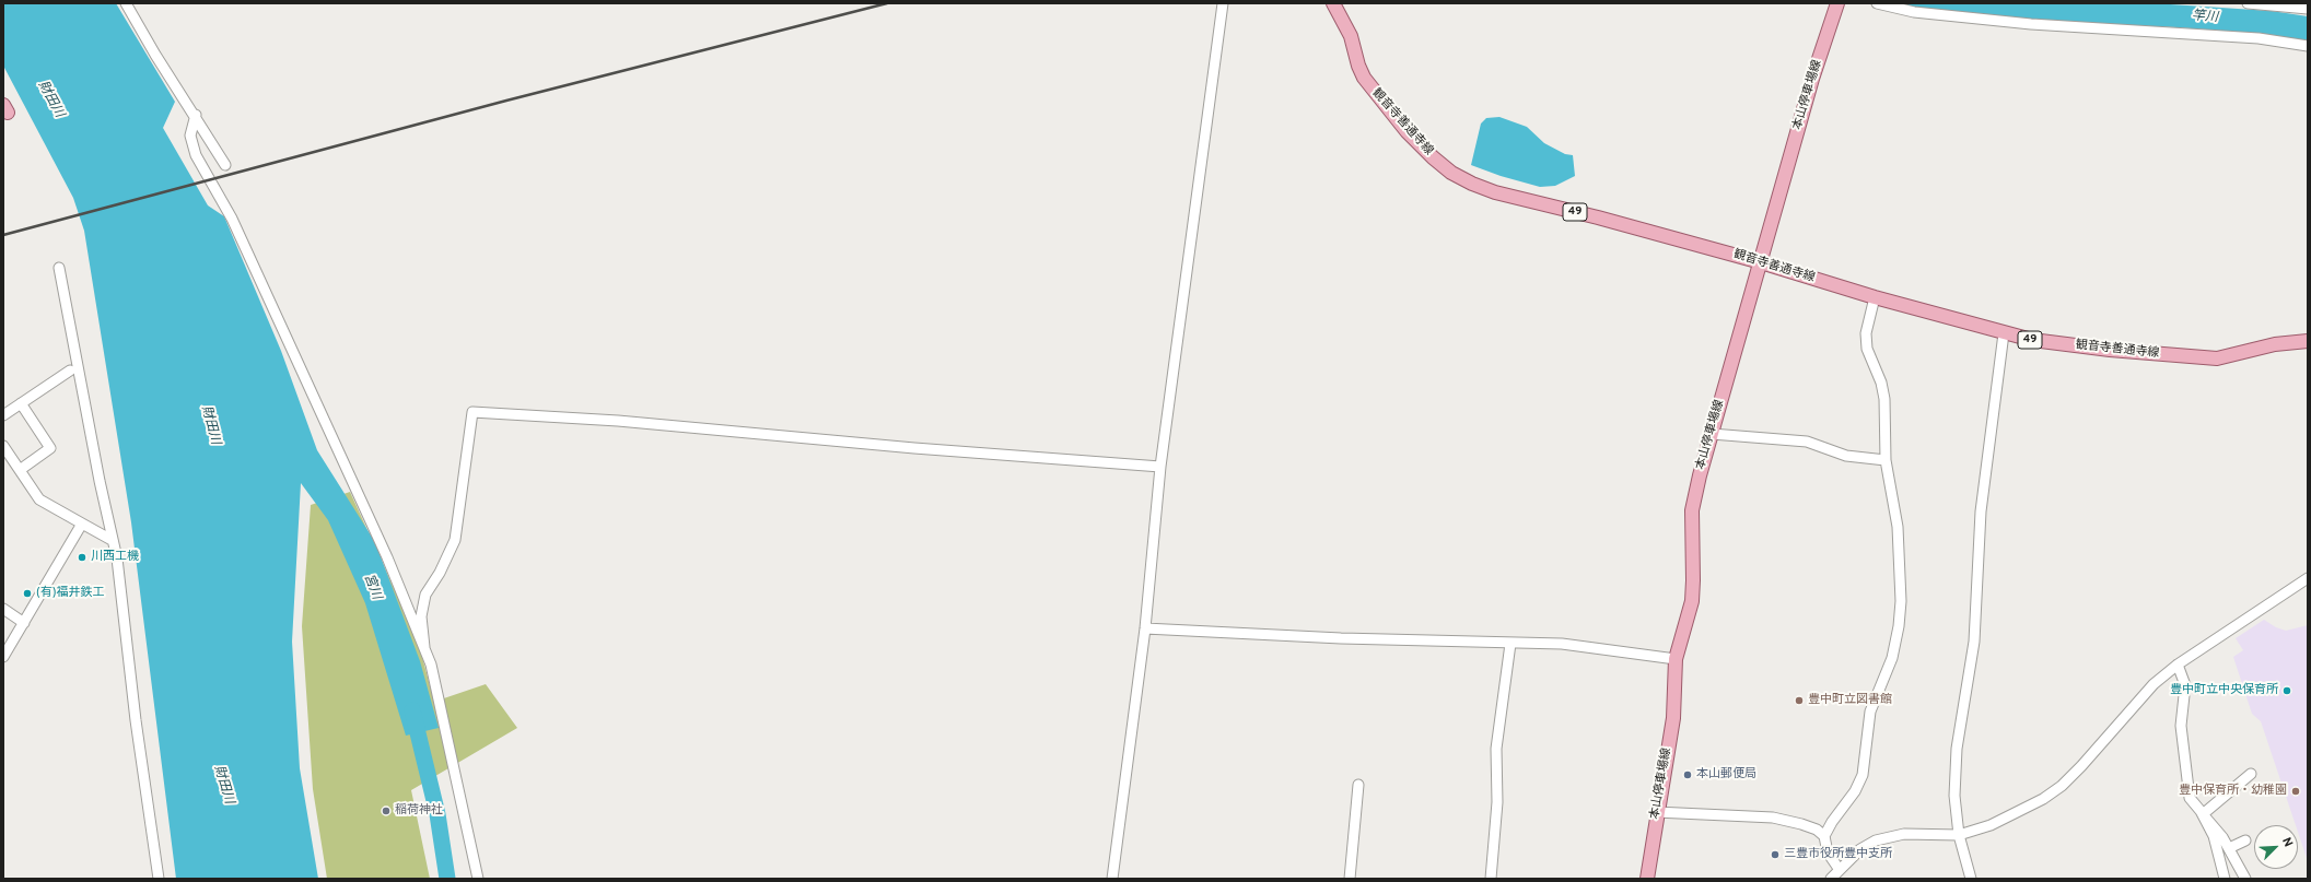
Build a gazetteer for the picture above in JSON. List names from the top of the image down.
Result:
{
  "streets": {
    "main road": ["本山停車場線", "観音寺善通寺線", "49"]
  },
  "crossings": [
    ["本山停車場線", "観音寺善通寺線"]
  ],
  "water": ["竿川", "財田川", "宮川"],
  "places": [
    "川西工機",
    "(有)福井鉄工",
    "豊中町立中央保育所",
    "豊中町立図書館",
    "本山郵便局",
    "豊中保育所・幼稚園",
    "稲荷神社",
    "三豊市役所豊中支所"
  ],
  "north": "top right"
}
